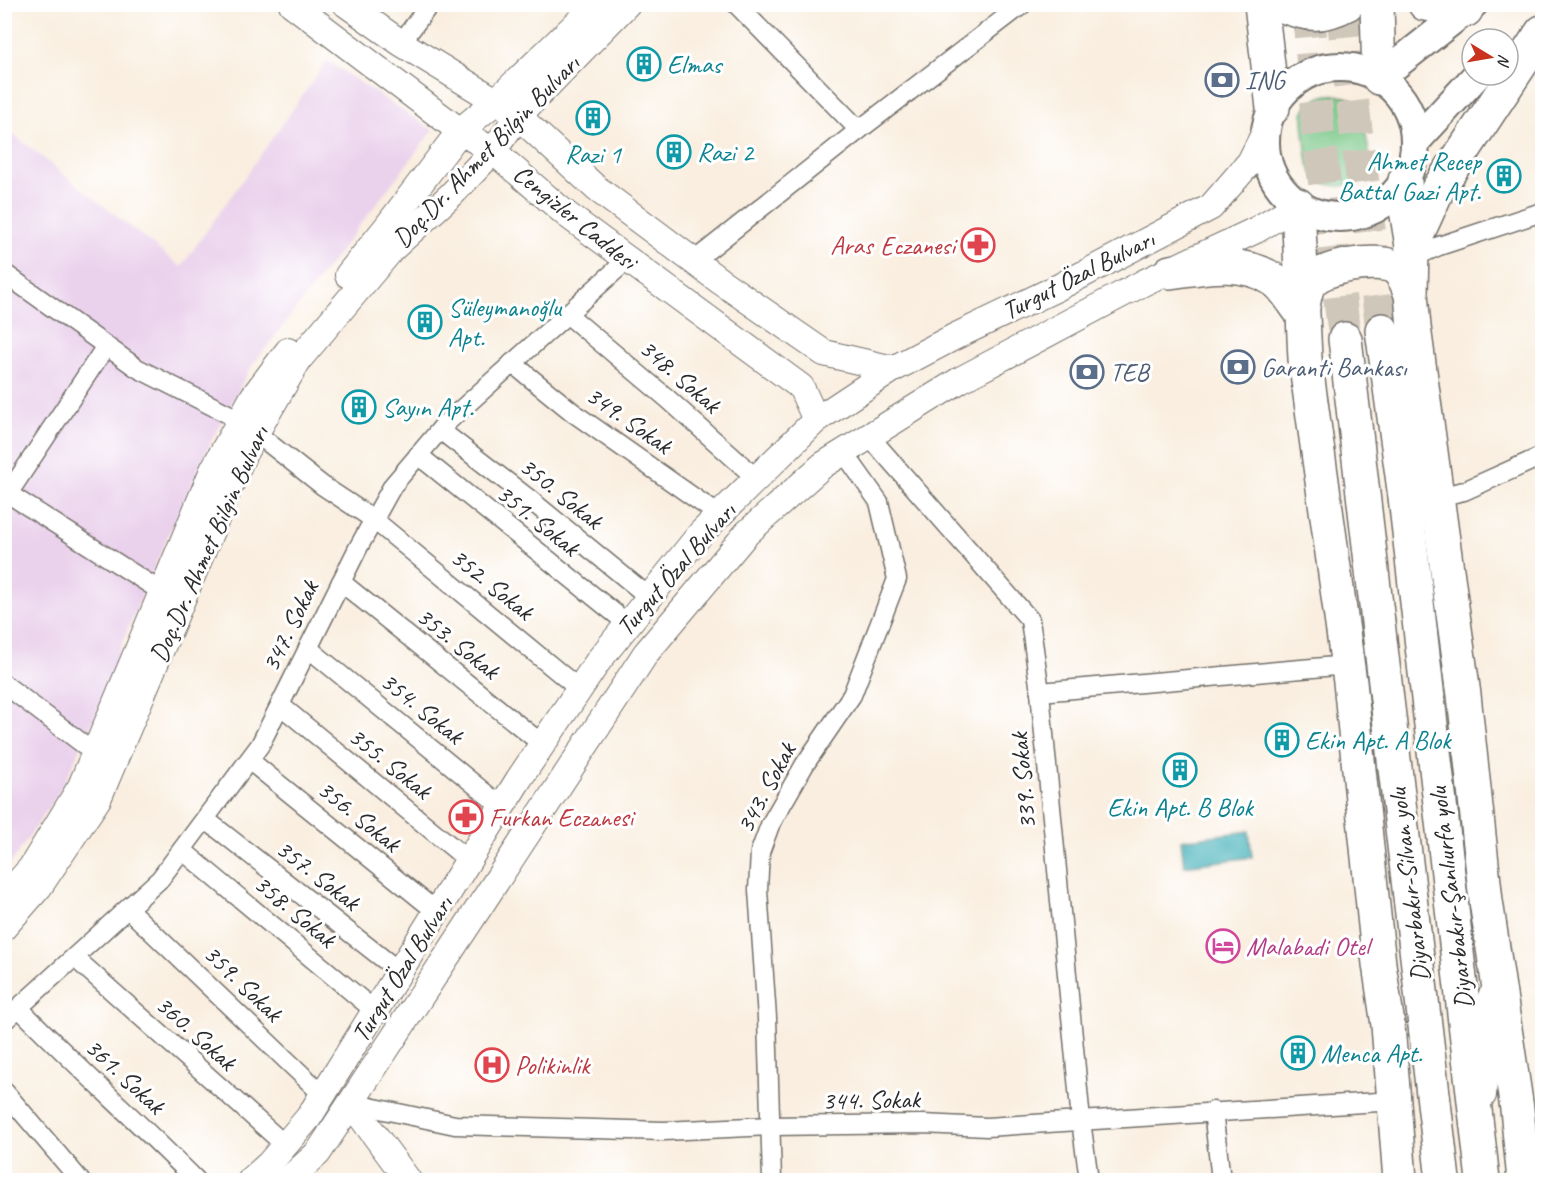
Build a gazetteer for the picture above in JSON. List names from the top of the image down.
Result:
{
  "streets": {
    "highway": ["Diyarbakır-Silvan yolu", "Diyarbakır-Şanlıurfa yolu"],
    "main road": ["Doç.Dr. Ahmet Bilgin Bulvarı", "Cengizler Caddesi", "Turgut Özal Bulvarı"],
    "street": [
      "348. Sokak",
      "349. Sokak",
      "350. Sokak",
      "351. Sokak",
      "352. Sokak",
      "347. Sokak",
      "353. Sokak",
      "354. Sokak",
      "355. Sokak",
      "339. Sokak",
      "343. Sokak",
      "356. Sokak",
      "357. Sokak",
      "358. Sokak",
      "359. Sokak",
      "360. Sokak",
      "361. Sokak",
      "344. Sokak"
    ]
  },
  "crossings": [
    ["Doç.Dr. Ahmet Bilgin Bulvarı", "Cengizler Caddesi"],
    ["Doç.Dr. Ahmet Bilgin Bulvarı", "352. Sokak"],
    ["Cengizler Caddesi", "Turgut Özal Bulvarı"],
    ["Cengizler Caddesi", "347. Sokak"],
    ["Turgut Özal Bulvarı", "348. Sokak"],
    ["Turgut Özal Bulvarı", "349. Sokak"],
    ["Turgut Özal Bulvarı", "350. Sokak"],
    ["Turgut Özal Bulvarı", "351. Sokak"],
    ["Turgut Özal Bulvarı", "352. Sokak"],
    ["Turgut Özal Bulvarı", "353. Sokak"],
    ["Turgut Özal Bulvarı", "354. Sokak"],
    ["Turgut Özal Bulvarı", "355. Sokak"],
    ["Turgut Özal Bulvarı", "339. Sokak"],
    ["Turgut Özal Bulvarı", "343. Sokak"],
    ["Turgut Özal Bulvarı", "356. Sokak"],
    ["Turgut Özal Bulvarı", "357. Sokak"],
    ["Turgut Özal Bulvarı", "358. Sokak"],
    ["Turgut Özal Bulvarı", "359. Sokak"],
    ["Turgut Özal Bulvarı", "360. Sokak"],
    ["Turgut Özal Bulvarı", "344. Sokak"],
    ["348. Sokak", "347. Sokak"],
    ["349. Sokak", "347. Sokak"],
    ["350. Sokak", "347. Sokak"],
    ["351. Sokak", "347. Sokak"],
    ["352. Sokak", "347. Sokak"],
    ["347. Sokak", "353. Sokak"],
    ["347. Sokak", "354. Sokak"],
    ["347. Sokak", "355. Sokak"],
    ["347. Sokak", "356. Sokak"],
    ["347. Sokak", "357. Sokak"],
    ["347. Sokak", "358. Sokak"],
    ["347. Sokak", "359. Sokak"],
    ["347. Sokak", "360. Sokak"],
    ["347. Sokak", "361. Sokak"],
    ["339. Sokak", "344. Sokak"],
    ["343. Sokak", "344. Sokak"]
  ],
  "places": {
    "building": [
      "Elmas",
      "Razi 1",
      "Razi 2",
      "Ahmet Recep Battal Gazi Apt.",
      "Süleymanoğlu Apt.",
      "Sayın Apt.",
      "Ekin Apt. A Blok",
      "Ekin Apt. B Blok",
      "Menca Apt."
    ],
    "bank": ["ING", "Garanti Bankası", "TEB"],
    "pharmacy": ["Aras Eczanesi", "Furkan Eczanesi"],
    "hotel": ["Malabadi Otel"],
    "hospital": ["Polikinlik"]
  },
  "north": "right"
}
